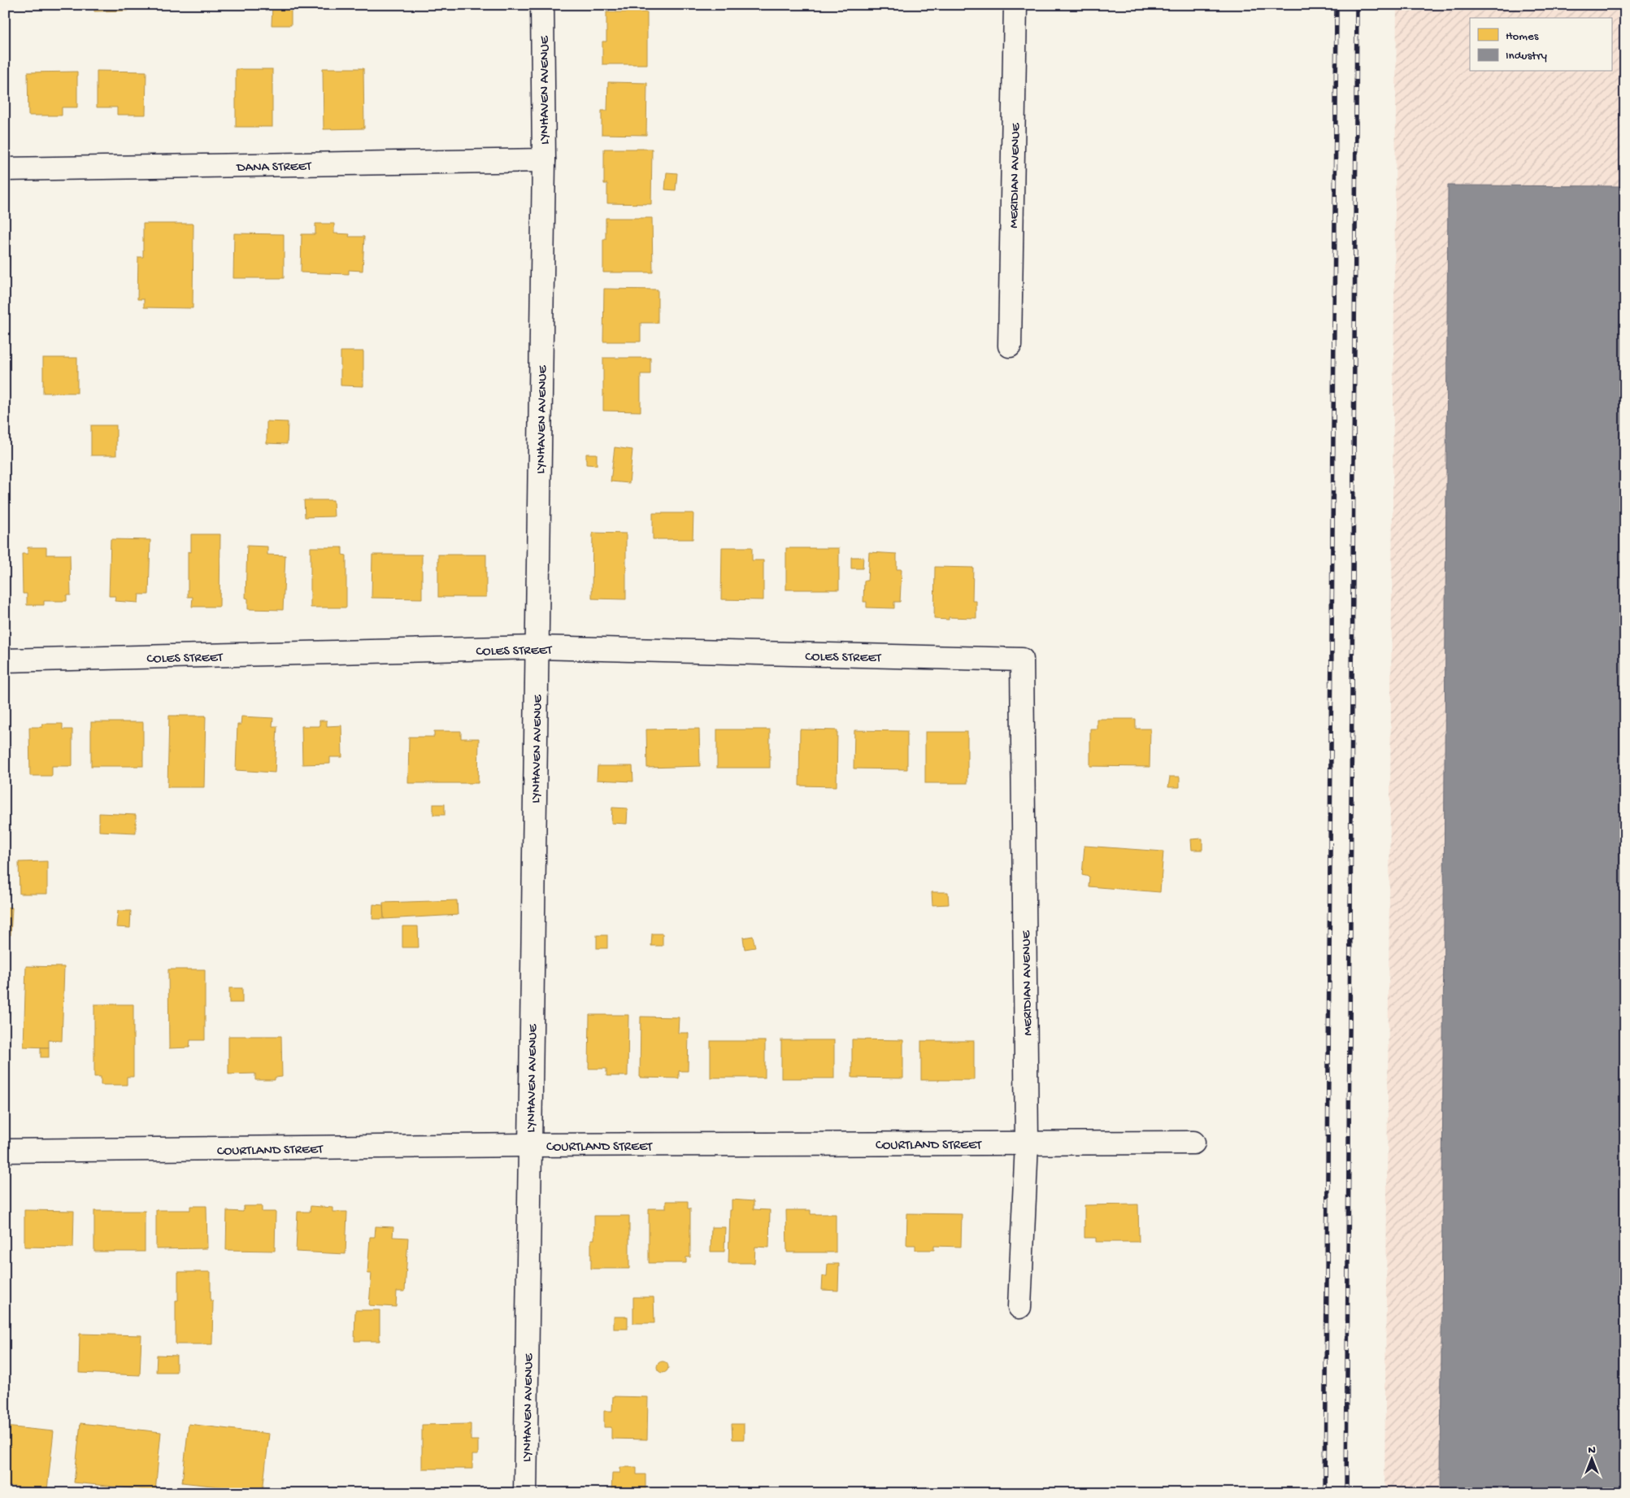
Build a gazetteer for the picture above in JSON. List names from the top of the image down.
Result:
{
  "streets": {
    "street": [
      "LYNHAVEN AVENUE",
      "DANA STREET",
      "MERIDIAN AVENUE",
      "COLES STREET",
      "COURTLAND STREET"
    ]
  },
  "crossings": [
    ["LYNHAVEN AVENUE", "DANA STREET"],
    ["LYNHAVEN AVENUE", "COLES STREET"],
    ["LYNHAVEN AVENUE", "COURTLAND STREET"],
    ["MERIDIAN AVENUE", "COLES STREET"],
    ["MERIDIAN AVENUE", "COURTLAND STREET"]
  ],
  "legend": ["Homes", "Industry"],
  "north": "top"
}
